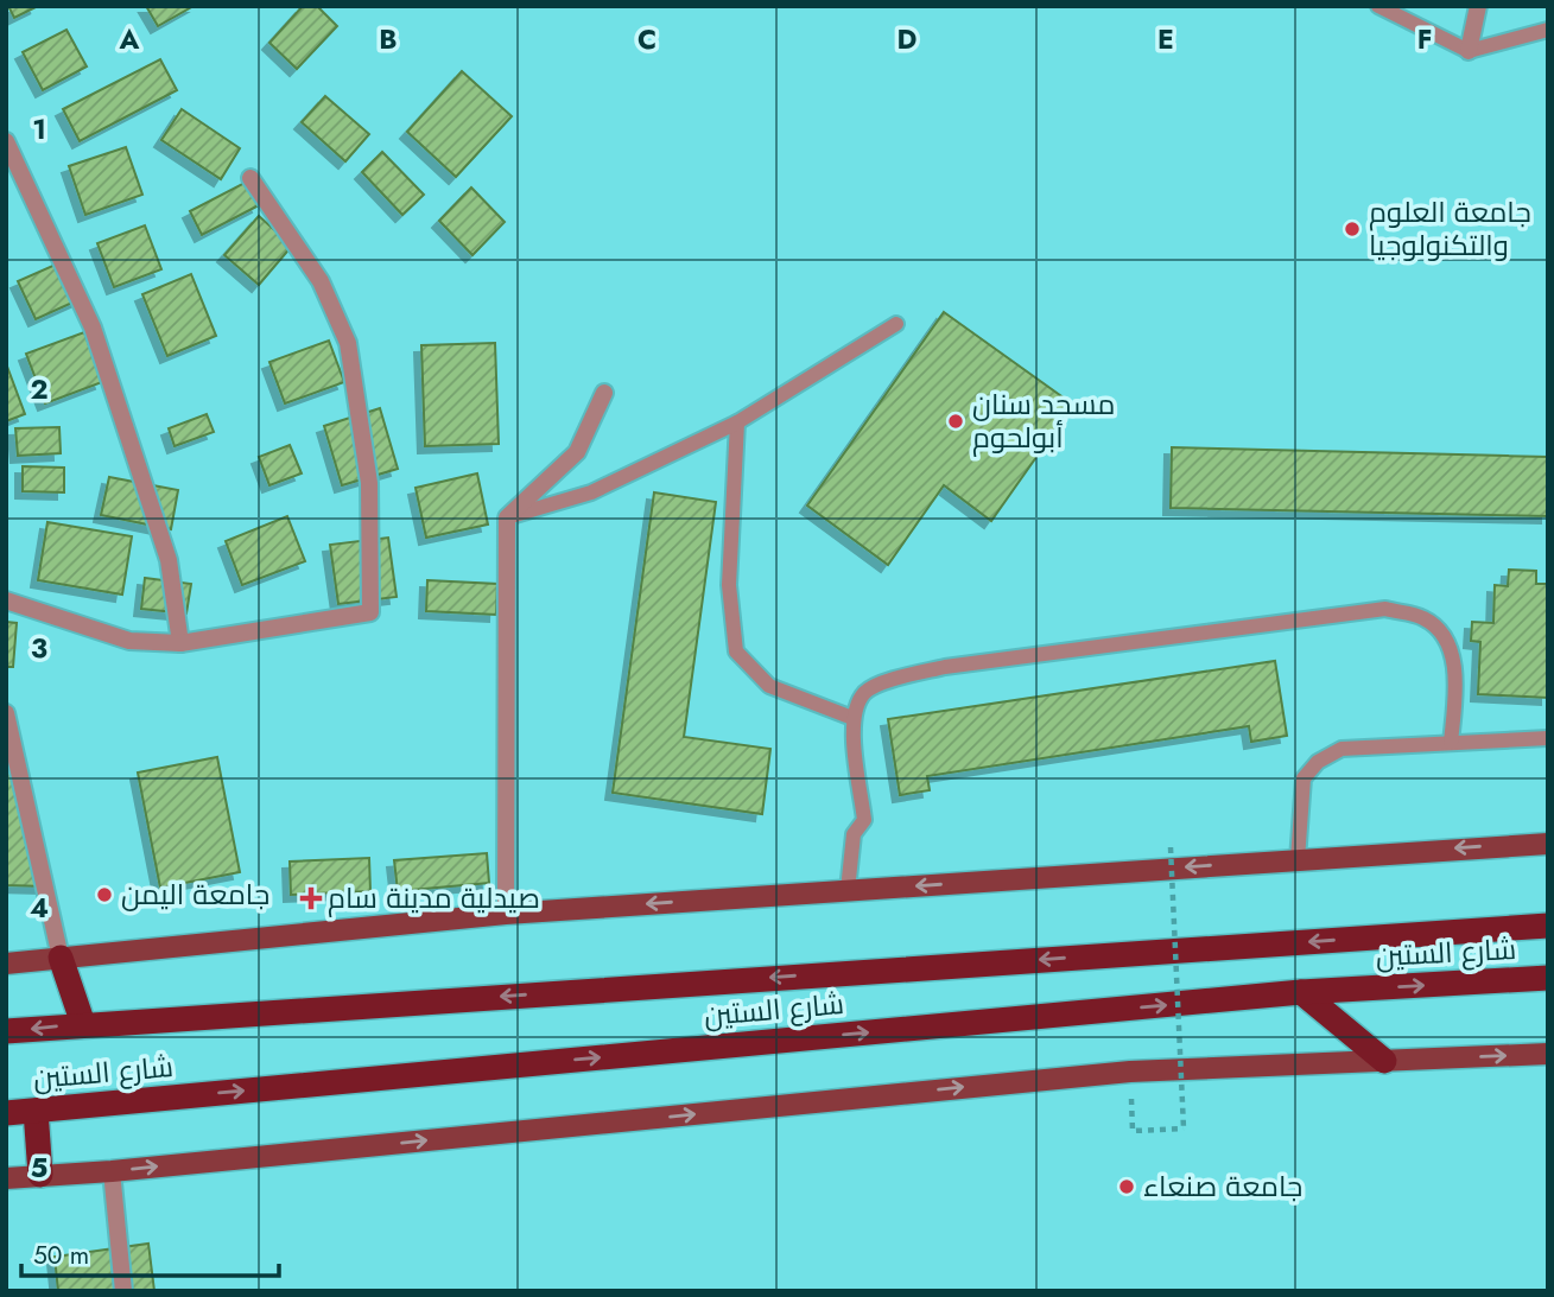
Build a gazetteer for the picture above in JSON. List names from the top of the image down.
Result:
{
  "streets": {
    "highway": ["شارع الستين"]
  },
  "places": {
    "other": [
      "جامعة العلوم والتكنولوجيا",
      "مسجد سنان أبولحوم",
      "جامعة اليمن",
      "جامعة صنعاء"
    ],
    "health": ["صيدلية مدينة سام"]
  },
  "scale_bar": "50 m",
  "grid": {
    "columns": [
      "A",
      "B",
      "C",
      "D",
      "E",
      "F"
    ],
    "rows": [
      "1",
      "2",
      "3",
      "4",
      "5"
    ]
  }
}
